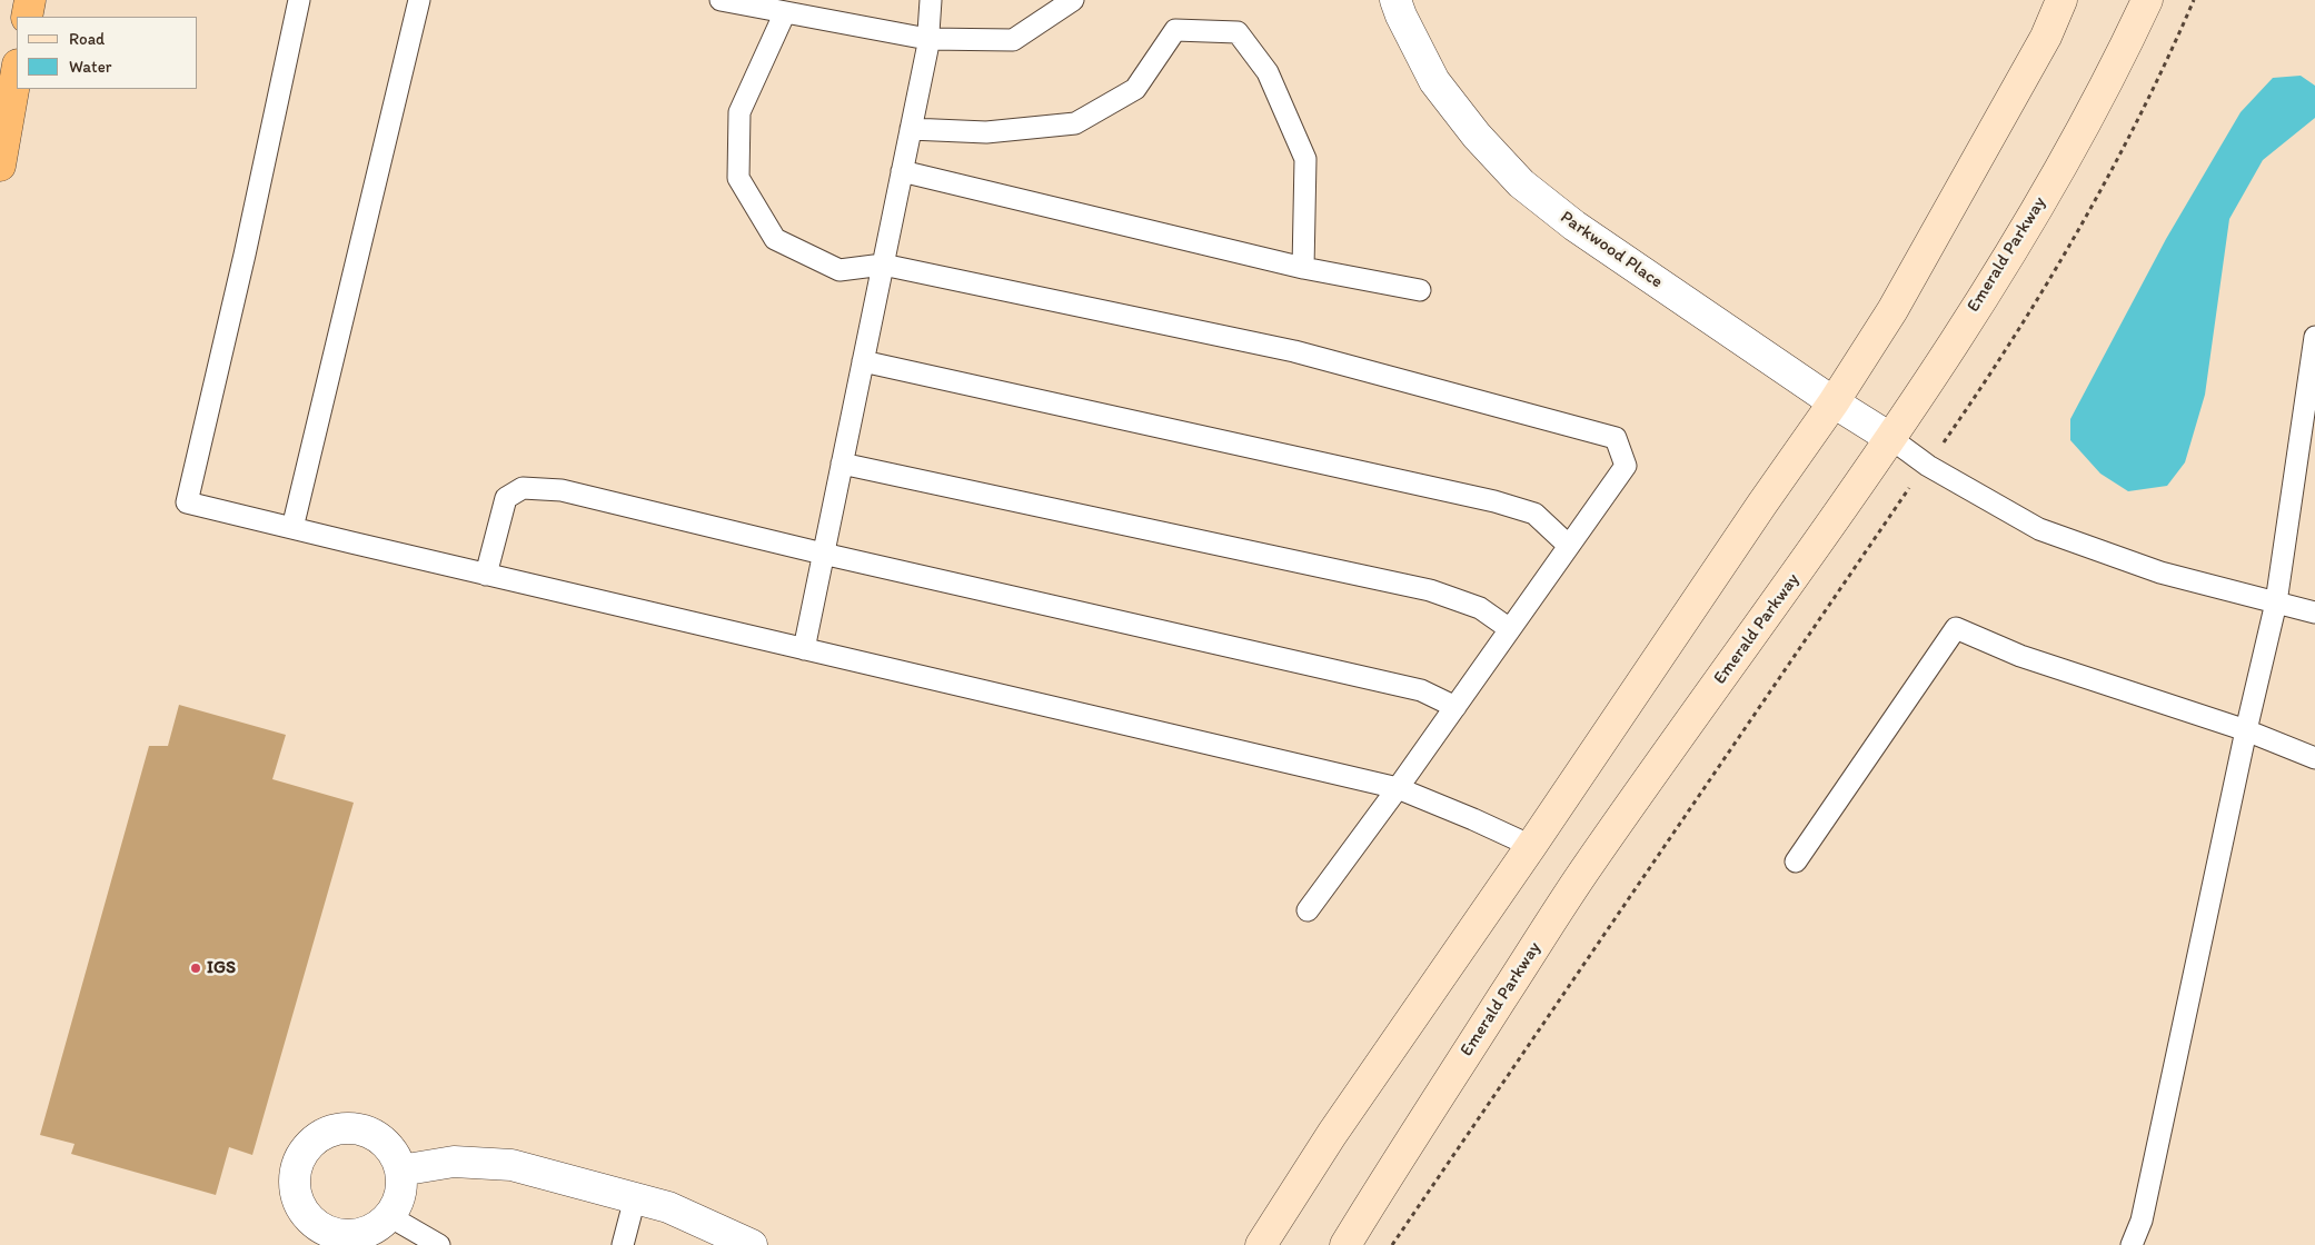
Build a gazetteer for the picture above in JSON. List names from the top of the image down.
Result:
{
  "streets": {
    "main road": ["Emerald Parkway"],
    "street": ["Parkwood Place"]
  },
  "crossings": [
    ["Parkwood Place", "Emerald Parkway"]
  ],
  "places": ["IGS"],
  "legend": ["Road", "Water"]
}
